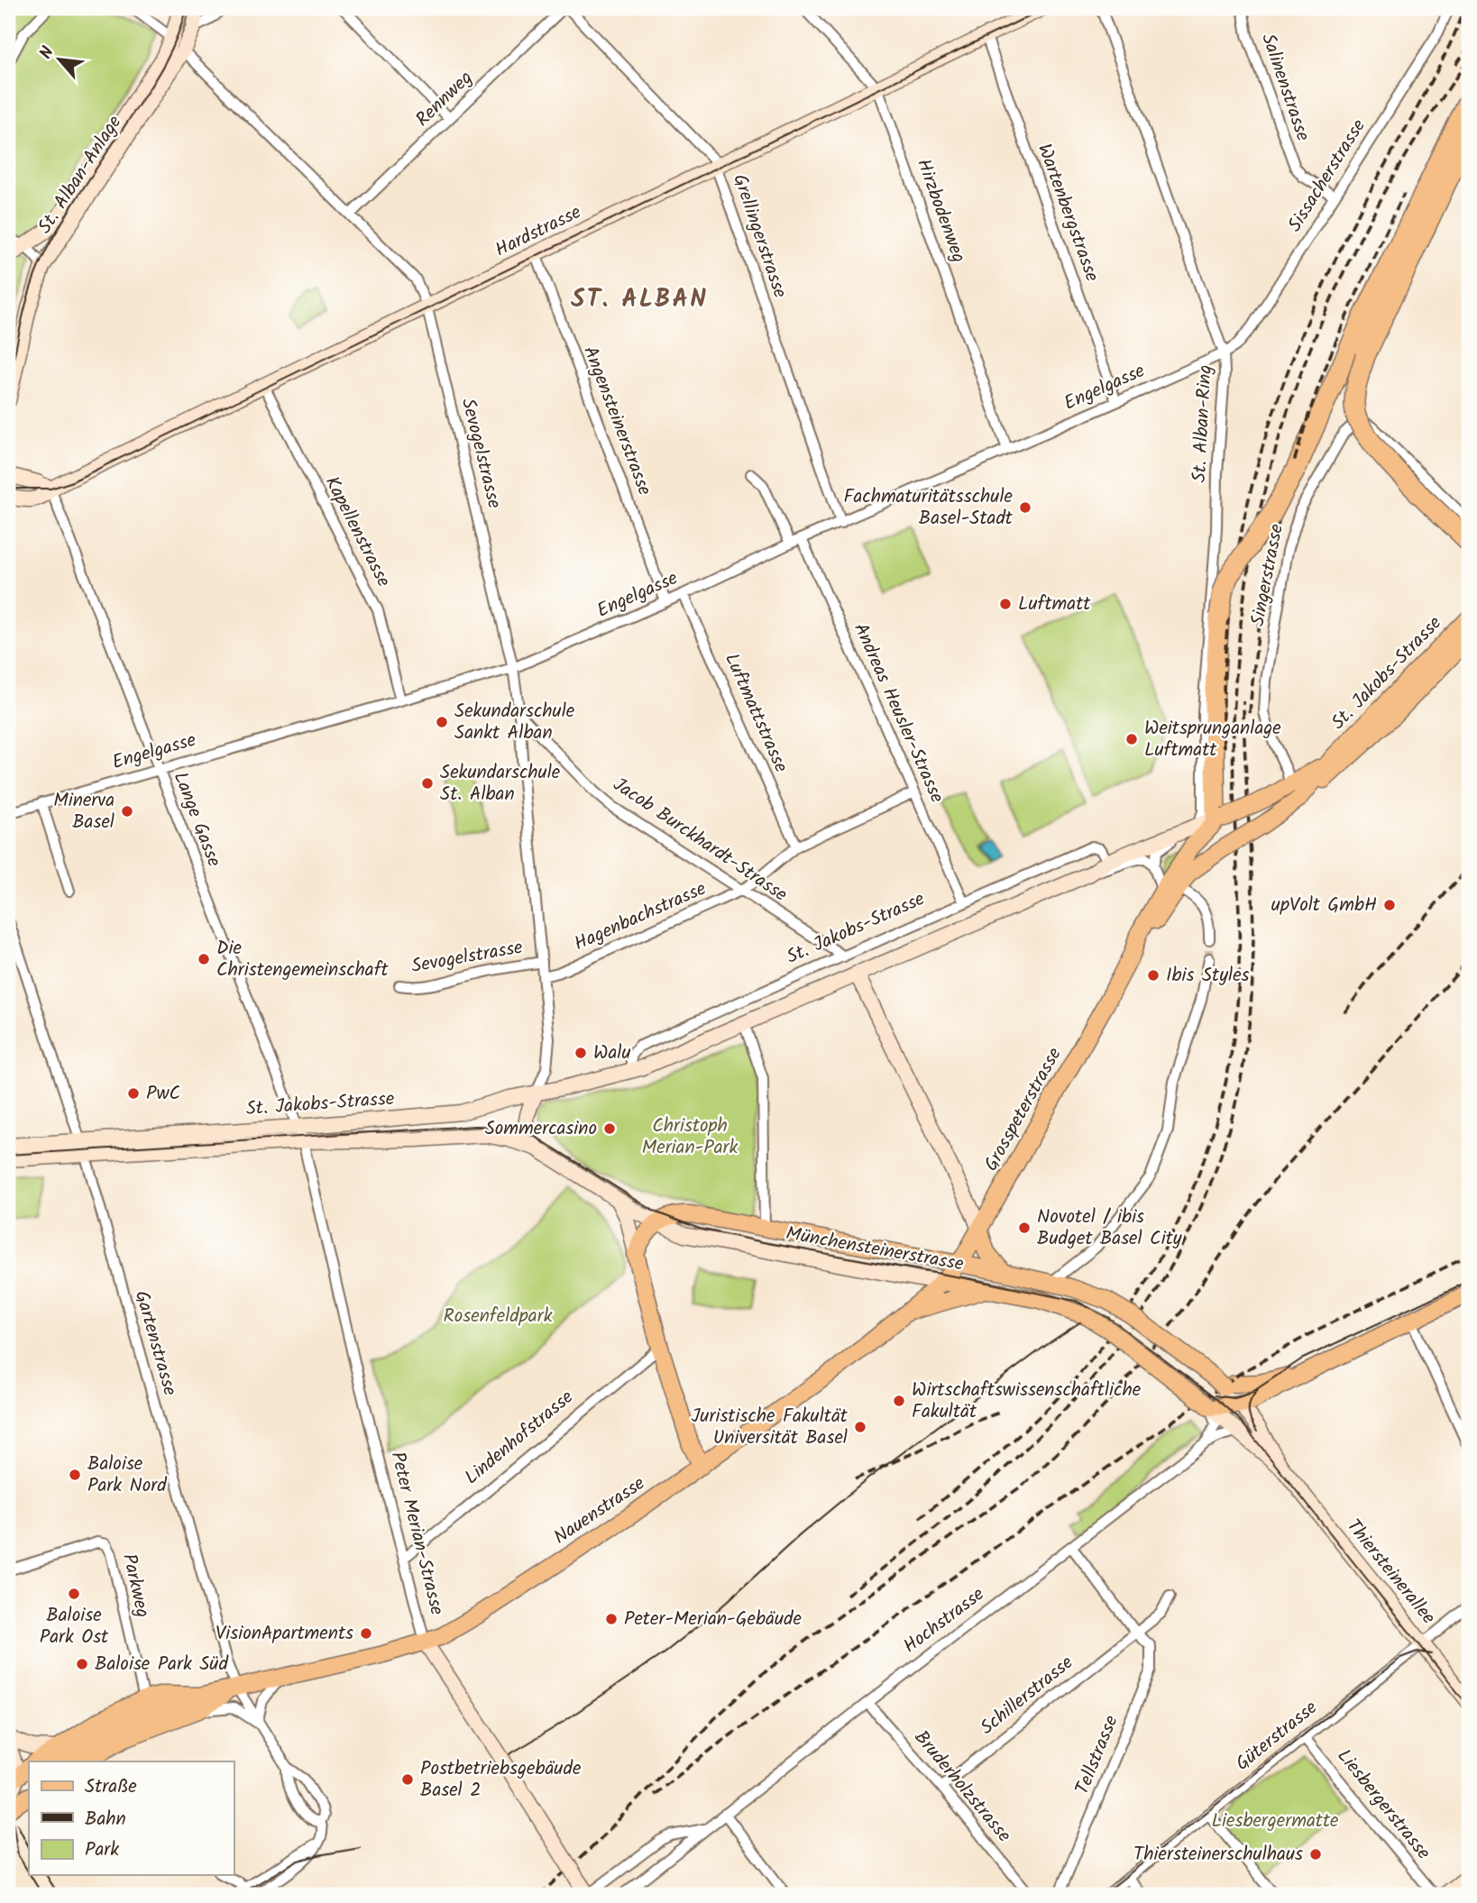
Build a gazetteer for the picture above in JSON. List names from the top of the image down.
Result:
{
  "streets": {
    "main road": [
      "St. Alban-Anlage",
      "Hardstrasse",
      "St. Jakobs-Strasse",
      "Grosspeterstrasse",
      "Münchensteinerstrasse",
      "Nauenstrasse",
      "Peter Merian-Strasse",
      "Thiersteinerallee"
    ],
    "street": [
      "Salinenstrasse",
      "Rennweg",
      "Sissacherstrasse",
      "Hirzbodenweg",
      "Wartenbergstrasse",
      "Grellingerstrasse",
      "Engelgasse",
      "Angensteinerstrasse",
      "St. Alban-Ring",
      "Sevogelstrasse",
      "Kapellenstrasse",
      "Singerstrasse",
      "Luftmattstrasse",
      "Andreas Heusler-Strasse",
      "Lange Gasse",
      "Jacob Burckhardt-Strasse",
      "Hagenbachstrasse",
      "Gartenstrasse",
      "Lindenhofstrasse",
      "Parkweg",
      "Hochstrasse",
      "Schillerstrasse",
      "Güterstrasse",
      "Tellstrasse",
      "Bruderholzstrasse",
      "Liesbergerstrasse"
    ]
  },
  "crossings": [
    ["Salinenstrasse", "Sissacherstrasse"],
    ["Rennweg", "Sevogelstrasse"],
    ["St. Alban-Anlage", "Sevogelstrasse"],
    ["Sissacherstrasse", "Engelgasse"],
    ["Sissacherstrasse", "St. Alban-Ring"],
    ["Hirzbodenweg", "Hardstrasse"],
    ["Hirzbodenweg", "Engelgasse"],
    ["Wartenbergstrasse", "Hardstrasse"],
    ["Wartenbergstrasse", "Engelgasse"],
    ["Hardstrasse", "Grellingerstrasse"],
    ["Hardstrasse", "Angensteinerstrasse"],
    ["Hardstrasse", "Sevogelstrasse"],
    ["Hardstrasse", "Kapellenstrasse"],
    ["Hardstrasse", "Lange Gasse"],
    ["Grellingerstrasse", "Engelgasse"],
    ["Engelgasse", "Angensteinerstrasse"],
    ["Engelgasse", "St. Alban-Ring"],
    ["Engelgasse", "Sevogelstrasse"],
    ["Engelgasse", "Kapellenstrasse"],
    ["Engelgasse", "Luftmattstrasse"],
    ["Engelgasse", "Andreas Heusler-Strasse"],
    ["Engelgasse", "Lange Gasse"],
    ["St. Alban-Ring", "St. Jakobs-Strasse"],
    ["St. Alban-Ring", "Grosspeterstrasse"],
    ["Sevogelstrasse", "St. Jakobs-Strasse"],
    ["Sevogelstrasse", "Jacob Burckhardt-Strasse"],
    ["Sevogelstrasse", "Hagenbachstrasse"],
    ["Singerstrasse", "St. Jakobs-Strasse"],
    ["St. Jakobs-Strasse", "Andreas Heusler-Strasse"],
    ["St. Jakobs-Strasse", "Lange Gasse"],
    ["St. Jakobs-Strasse", "Jacob Burckhardt-Strasse"],
    ["St. Jakobs-Strasse", "Grosspeterstrasse"],
    ["St. Jakobs-Strasse", "Münchensteinerstrasse"],
    ["St. Jakobs-Strasse", "Gartenstrasse"],
    ["St. Jakobs-Strasse", "Peter Merian-Strasse"],
    ["Luftmattstrasse", "Hagenbachstrasse"],
    ["Andreas Heusler-Strasse", "Hagenbachstrasse"],
    ["Lange Gasse", "Peter Merian-Strasse"],
    ["Jacob Burckhardt-Strasse", "Hagenbachstrasse"],
    ["Grosspeterstrasse", "Münchensteinerstrasse"],
    ["Grosspeterstrasse", "Nauenstrasse"],
    ["Münchensteinerstrasse", "Nauenstrasse"],
    ["Münchensteinerstrasse", "Thiersteinerallee"],
    ["Gartenstrasse", "Nauenstrasse"],
    ["Lindenhofstrasse", "Peter Merian-Strasse"],
    ["Nauenstrasse", "Peter Merian-Strasse"],
    ["Peter Merian-Strasse", "Hochstrasse"],
    ["Thiersteinerallee", "Hochstrasse"],
    ["Thiersteinerallee", "Güterstrasse"],
    ["Hochstrasse", "Tellstrasse"],
    ["Hochstrasse", "Bruderholzstrasse"],
    ["Schillerstrasse", "Tellstrasse"],
    ["Schillerstrasse", "Bruderholzstrasse"],
    ["Güterstrasse", "Liesbergerstrasse"]
  ],
  "districts": ["ST. ALBAN"],
  "parks": ["Christoph Merian-Park", "Rosenfeldpark", "Liesbergermatte"],
  "places": [
    "Fachmaturitätsschule Basel-Stadt",
    "Luftmatt",
    "Sekundarschule Sankt Alban",
    "Weitsprunganlage Luftmatt",
    "Sekundarschule St. Alban",
    "Minerva Basel",
    "upVolt GmbH",
    "Die Christengemeinschaft",
    "Ibis Styles",
    "Walu",
    "PwC",
    "Sommercasino",
    "Novotel / ibis Budget Basel City",
    "Wirtschaftswissenschaftliche Fakultät",
    "Juristische Fakultät Universität Basel",
    "Baloise Park Nord",
    "Baloise Park Ost",
    "Peter-Merian-Gebäude",
    "VisionApartments",
    "Baloise Park Süd",
    "Postbetriebsgebäude Basel 2",
    "Thiersteinerschulhaus"
  ],
  "legend": ["Straße", "Bahn", "Park"],
  "north": "top left"
}
